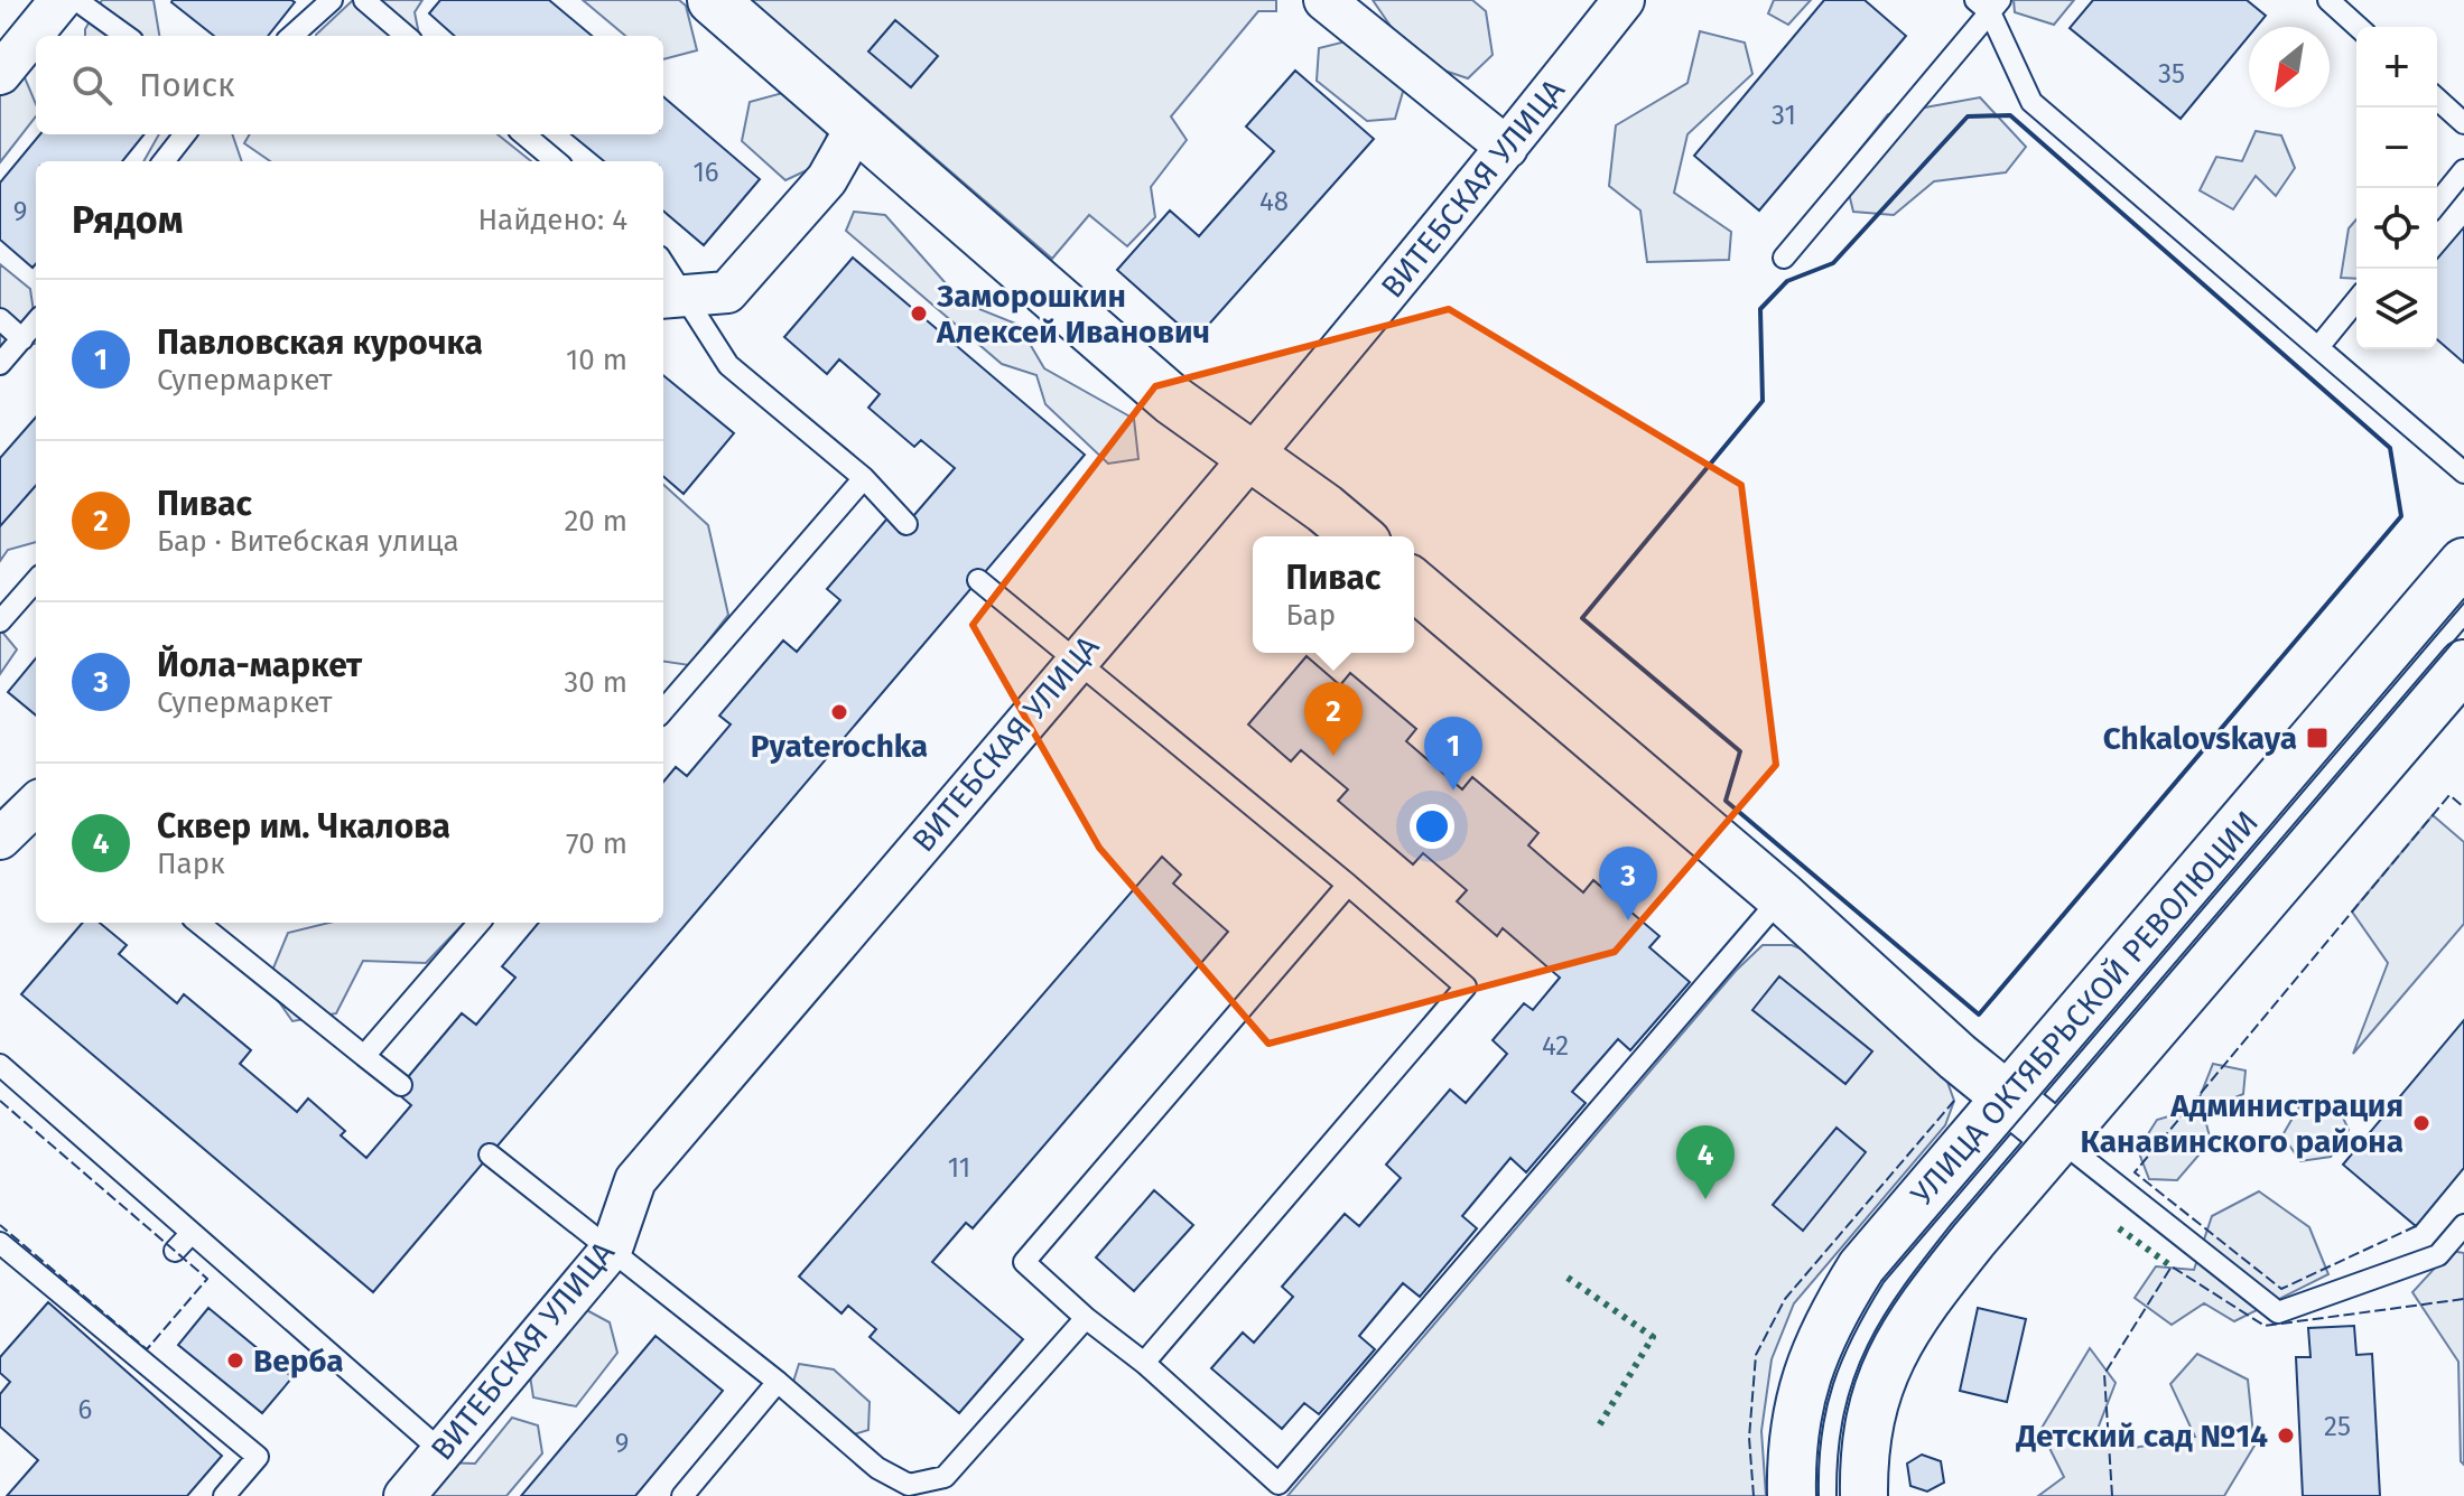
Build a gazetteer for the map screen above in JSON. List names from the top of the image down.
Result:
{
  "streets": {
    "main road": ["УЛИЦА ОКТЯБРЬСКОЙ РЕВОЛЮЦИИ"],
    "street": ["ВИТЕБСКАЯ УЛИЦА"]
  },
  "places": {
    "other": [
      "Заморошкин Алексей Иванович",
      "Pyaterochka",
      "Администрация Канавинского района",
      "Верба",
      "Детский сад №14"
    ],
    "transit": ["Chkalovskaya"]
  },
  "house_numbers": [
    "35",
    "31",
    "16",
    "48",
    "9",
    "42",
    "11",
    "6",
    "25",
    "9"
  ],
  "north": "bottom left",
  "page": {
    "map_buttons": ["+", "−"],
    "search": "Поиск",
    "heading": ["Рядом", "Найдено: 4"],
    "list": [
      {
        "mark": "1",
        "name": "Павловская курочка",
        "note": "Супермаркет",
        "value": "10 m"
      },
      {
        "mark": "2",
        "name": "Пивас",
        "note": "Бар · Витебская улица",
        "value": "20 m"
      },
      {
        "mark": "3",
        "name": "Йола-маркет",
        "note": "Супермаркет",
        "value": "30 m"
      },
      {
        "mark": "4",
        "name": "Сквер им. Чкалова",
        "note": "Парк",
        "value": "70 m"
      }
    ],
    "popup": ["Пивас", "Бар"],
    "pins": [
      "2",
      "1",
      "3",
      "4"
    ]
  }
}
